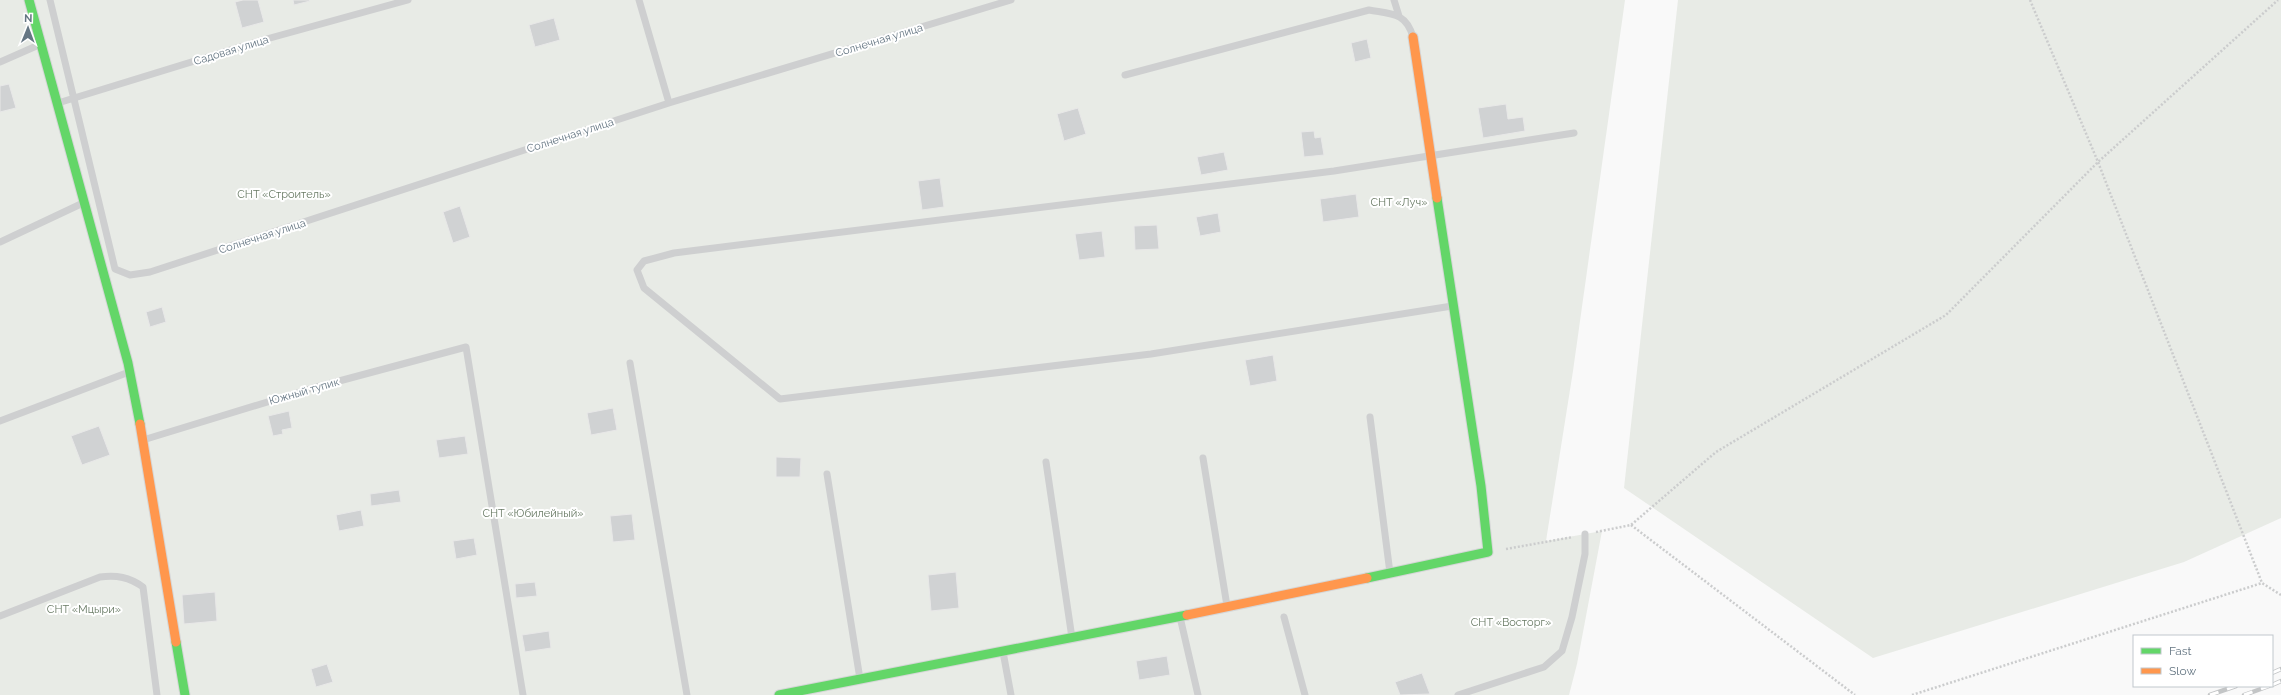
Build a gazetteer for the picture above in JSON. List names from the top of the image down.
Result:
{
  "streets": {
    "lane": ["Солнечная улица", "Садовая улица", "Южный тупик"]
  },
  "crossings": [
    ["Солнечная улица", "Садовая улица"]
  ],
  "parks": [
    "СНТ «Строитель»",
    "СНТ «Луч»",
    "СНТ «Юбилейный»",
    "СНТ «Мцыри»",
    "СНТ «Восторг»"
  ],
  "legend": ["Fast", "Slow"],
  "north": "top"
}
